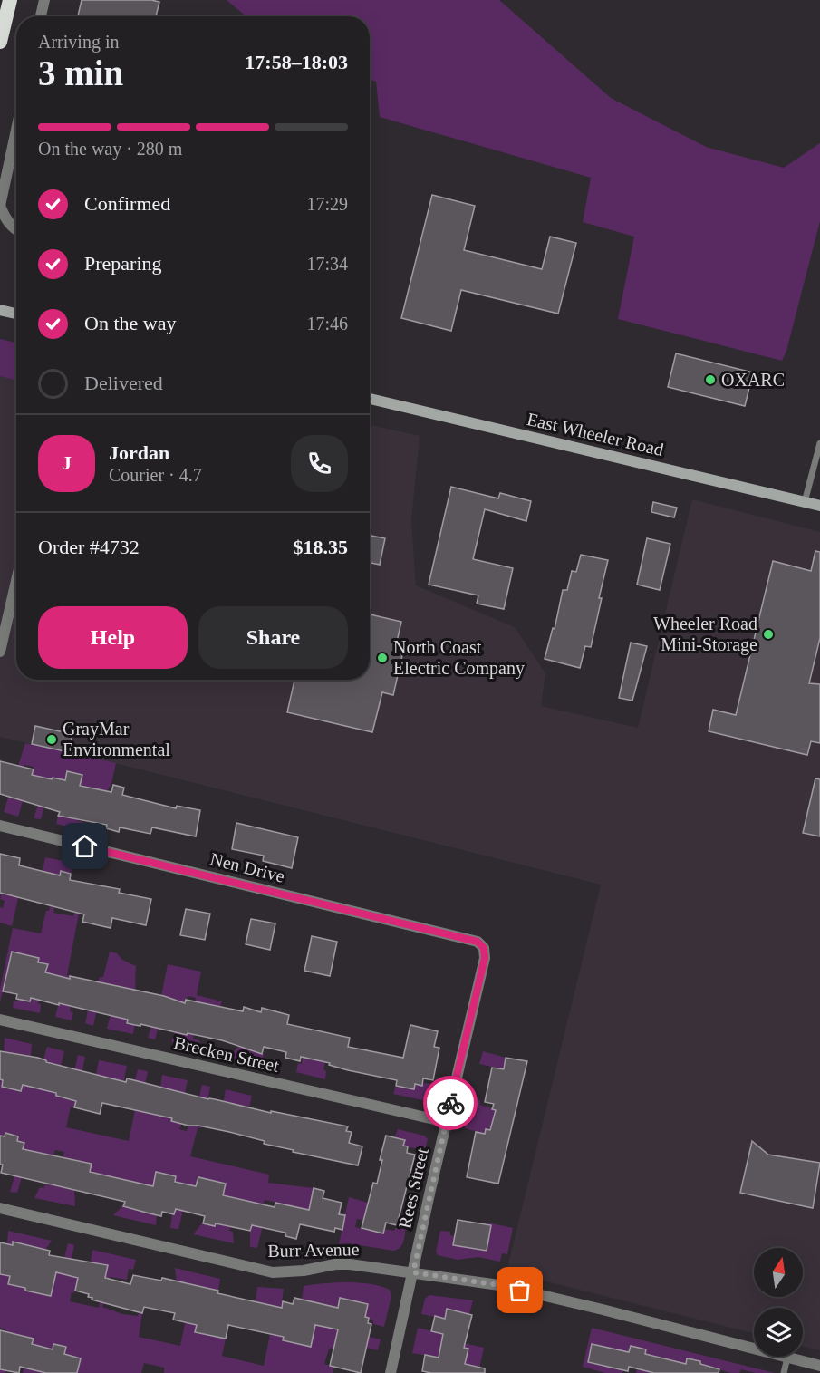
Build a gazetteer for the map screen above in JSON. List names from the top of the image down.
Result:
{
  "streets": {
    "main road": ["East Wheeler Road"],
    "street": [
      "Nen Drive",
      "Brecken Street",
      "Rees Street",
      "Burr Avenue"
    ]
  },
  "crossings": [
    ["Nen Drive", "Rees Street"],
    ["Brecken Street", "Rees Street"],
    ["Rees Street", "Burr Avenue"]
  ],
  "places": [
    "OXARC",
    "Wheeler Road Mini-Storage",
    "North Coast Electric Company",
    "GrayMar Environmental"
  ],
  "north": "top",
  "page": {
    "heading": ["3 min", "Arriving in", "17:58–18:03"],
    "panel": [
      "Jordan",
      "Courier · 4.7",
      "Order #4732",
      "$18.35"
    ],
    "bar": "On the way · 280 m",
    "list": [
      ["Confirmed", "17:29"],
      ["Preparing", "17:34"],
      ["On the way", "17:46"],
      "Delivered"
    ],
    "round": "J",
    "buttons": ["Help", "Share"]
  }
}
